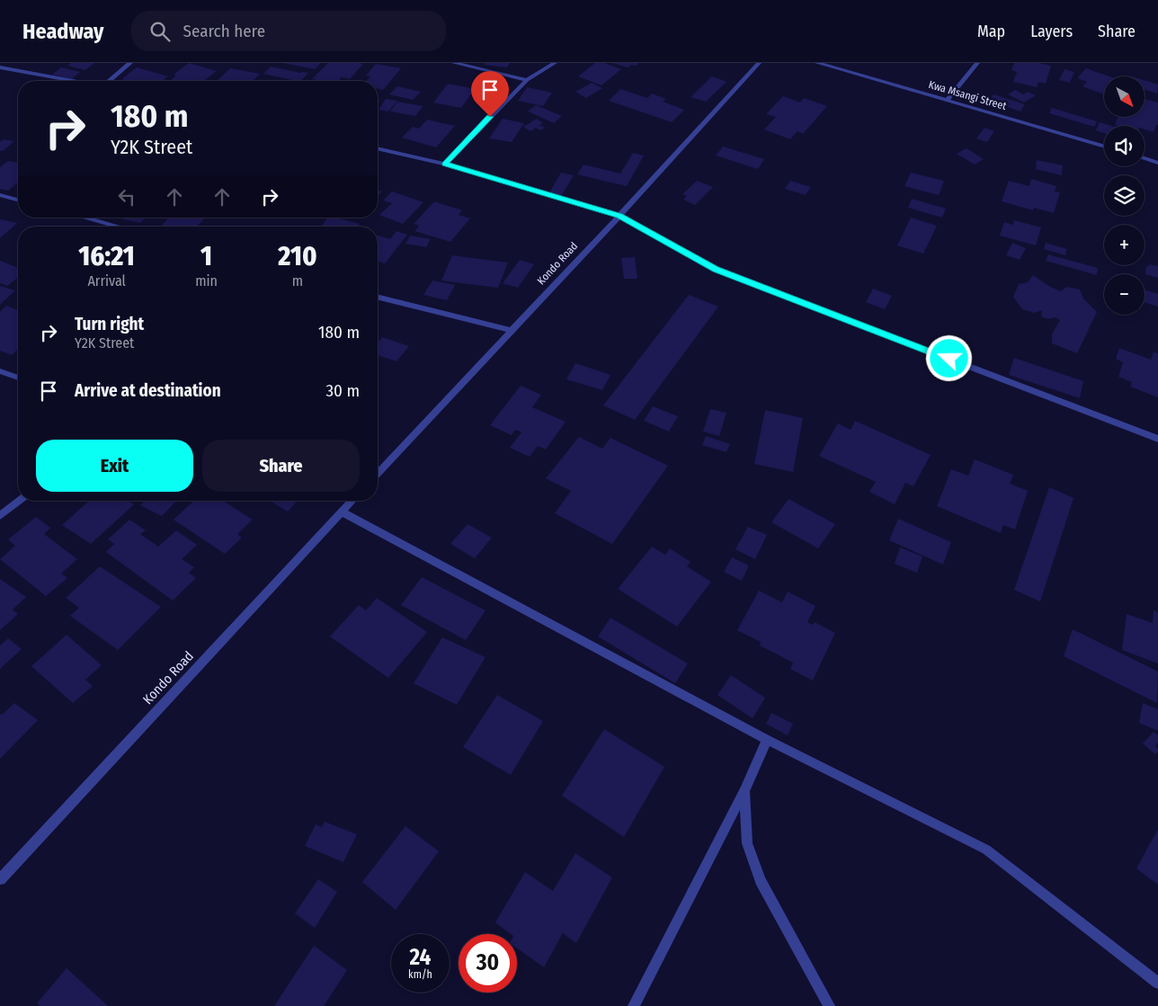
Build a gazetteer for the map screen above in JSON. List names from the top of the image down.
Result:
{
  "streets": {
    "street": ["Kwa Msangi Street", "Kondo Road"]
  },
  "north": "bottom right",
  "page": {
    "header": "Headway",
    "search": "Search here",
    "nav": ["Map", "Layers", "Share"],
    "map_buttons": ["+", "−"],
    "turn": ["180 m", "Y2K Street"],
    "eta": [
      "16:21",
      "Arrival",
      "1",
      "min",
      "210",
      "m"
    ],
    "list": [
      {
        "name": "Turn right",
        "note": "Y2K Street",
        "value": "180 m"
      },
      {
        "name": "Arrive at destination",
        "value": "30 m"
      }
    ],
    "buttons": ["Exit", "Share"],
    "speed": "24 km/h",
    "limit": "30"
  }
}
